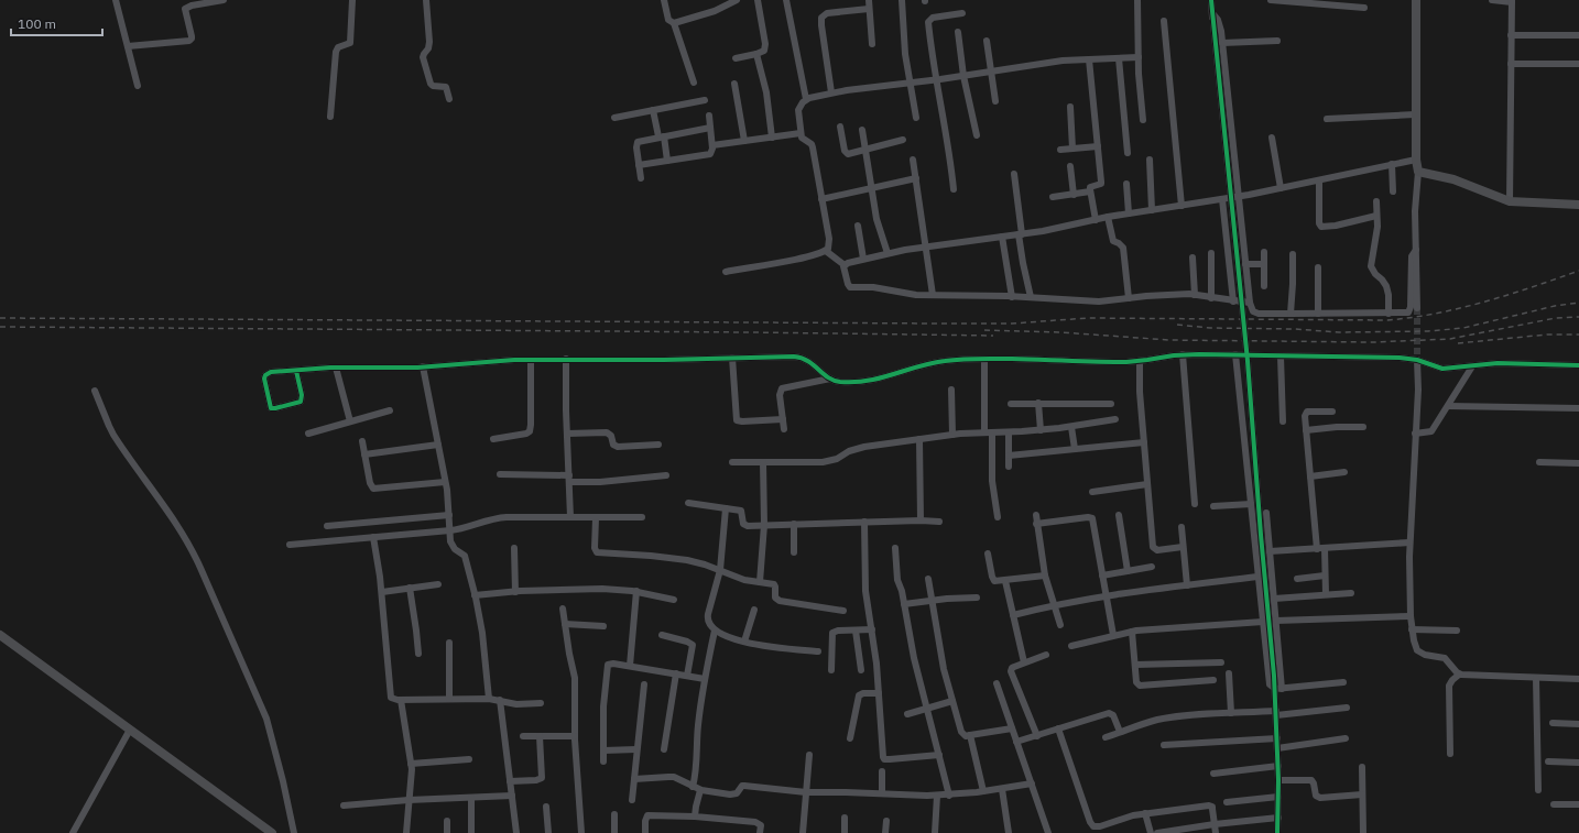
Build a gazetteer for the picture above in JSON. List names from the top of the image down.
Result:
{
  "scale_bar": "100 m"
}
